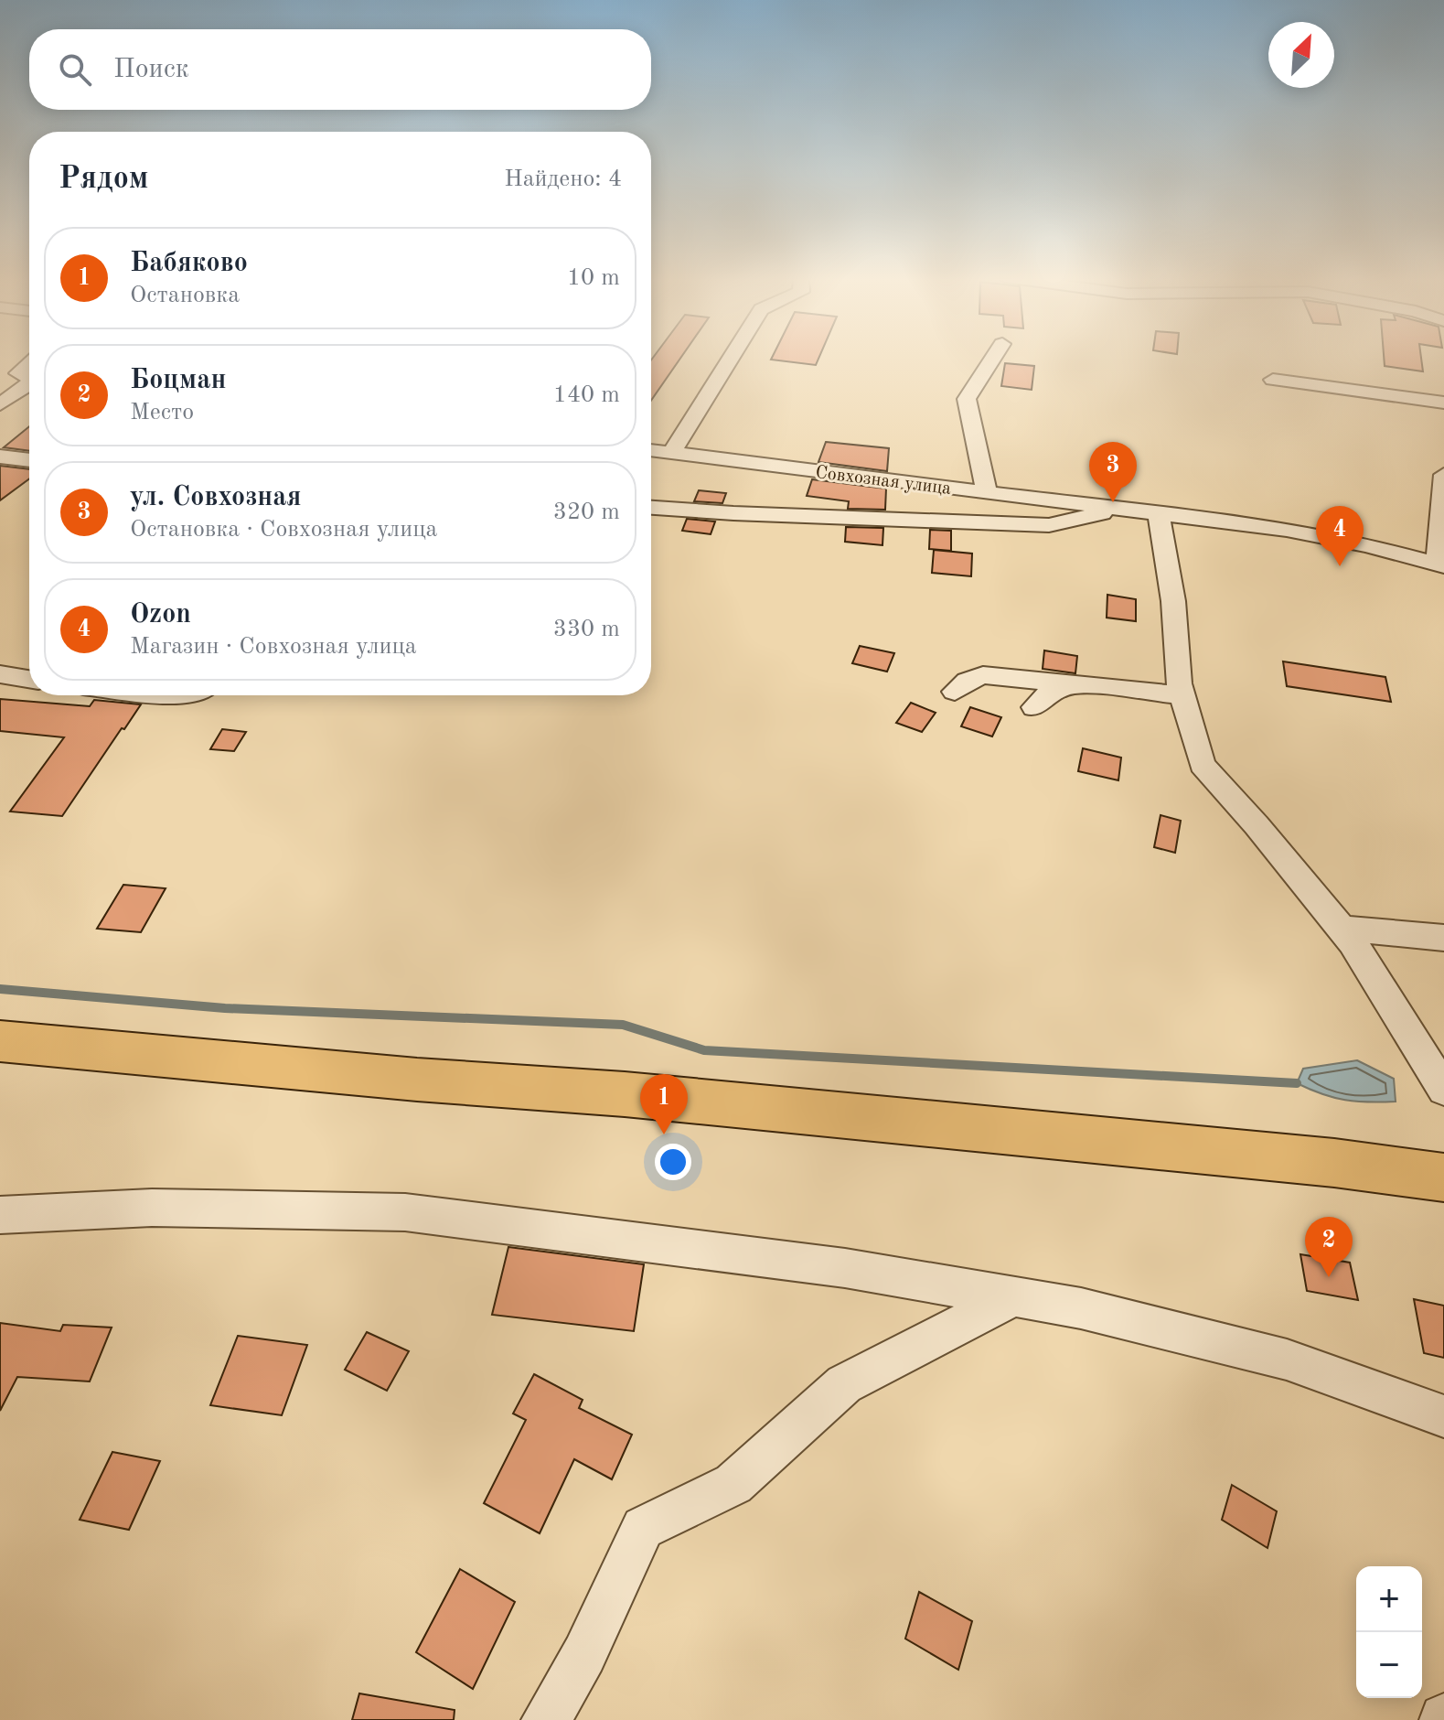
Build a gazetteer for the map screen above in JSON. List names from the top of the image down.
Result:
{
  "streets": {
    "street": ["Совхозная улица"]
  },
  "north": "top right",
  "page": {
    "search": "Поиск",
    "heading": ["Рядом", "Найдено: 4"],
    "list": [
      {
        "mark": "1",
        "name": "Бабяково",
        "note": "Остановка",
        "value": "10 m"
      },
      {
        "mark": "2",
        "name": "Боцман",
        "note": "Место",
        "value": "140 m"
      },
      {
        "mark": "3",
        "name": "ул. Совхозная",
        "note": "Остановка · Совхозная улица",
        "value": "320 m"
      },
      {
        "mark": "4",
        "name": "Ozon",
        "note": "Магазин · Совхозная улица",
        "value": "330 m"
      }
    ],
    "pins": [
      "3",
      "4",
      "1",
      "2"
    ],
    "map_buttons": ["+", "−"]
  }
}
